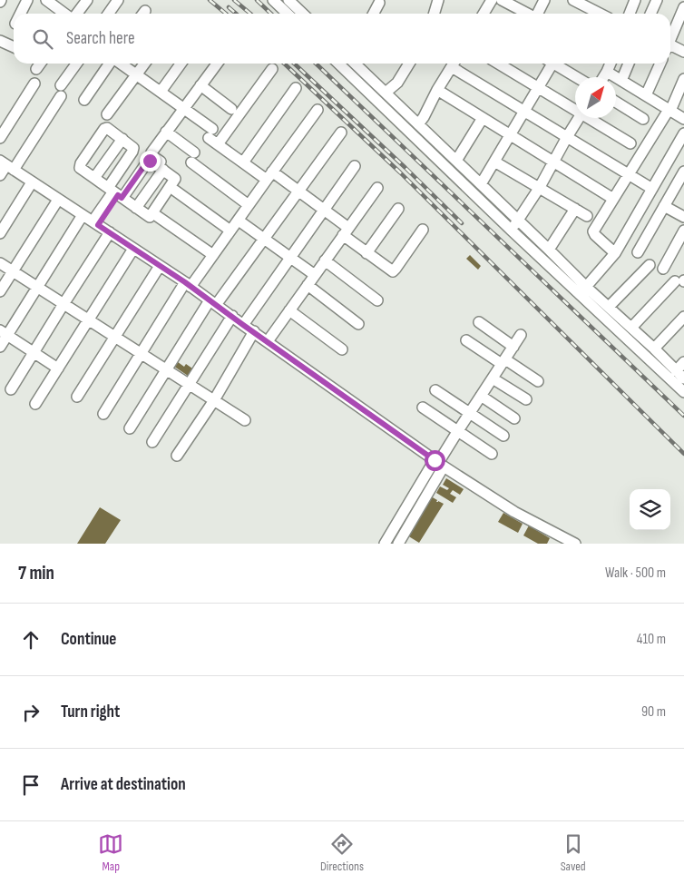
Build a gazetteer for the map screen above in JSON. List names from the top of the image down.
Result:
{
  "north": "top right",
  "page": {
    "search": "Search here",
    "heading": ["7 min", "Walk · 500 m"],
    "list": [
      ["Continue", "410 m"],
      ["Turn right", "90 m"],
      "Arrive at destination"
    ],
    "nav": ["Map", "Directions", "Saved"]
  }
}
